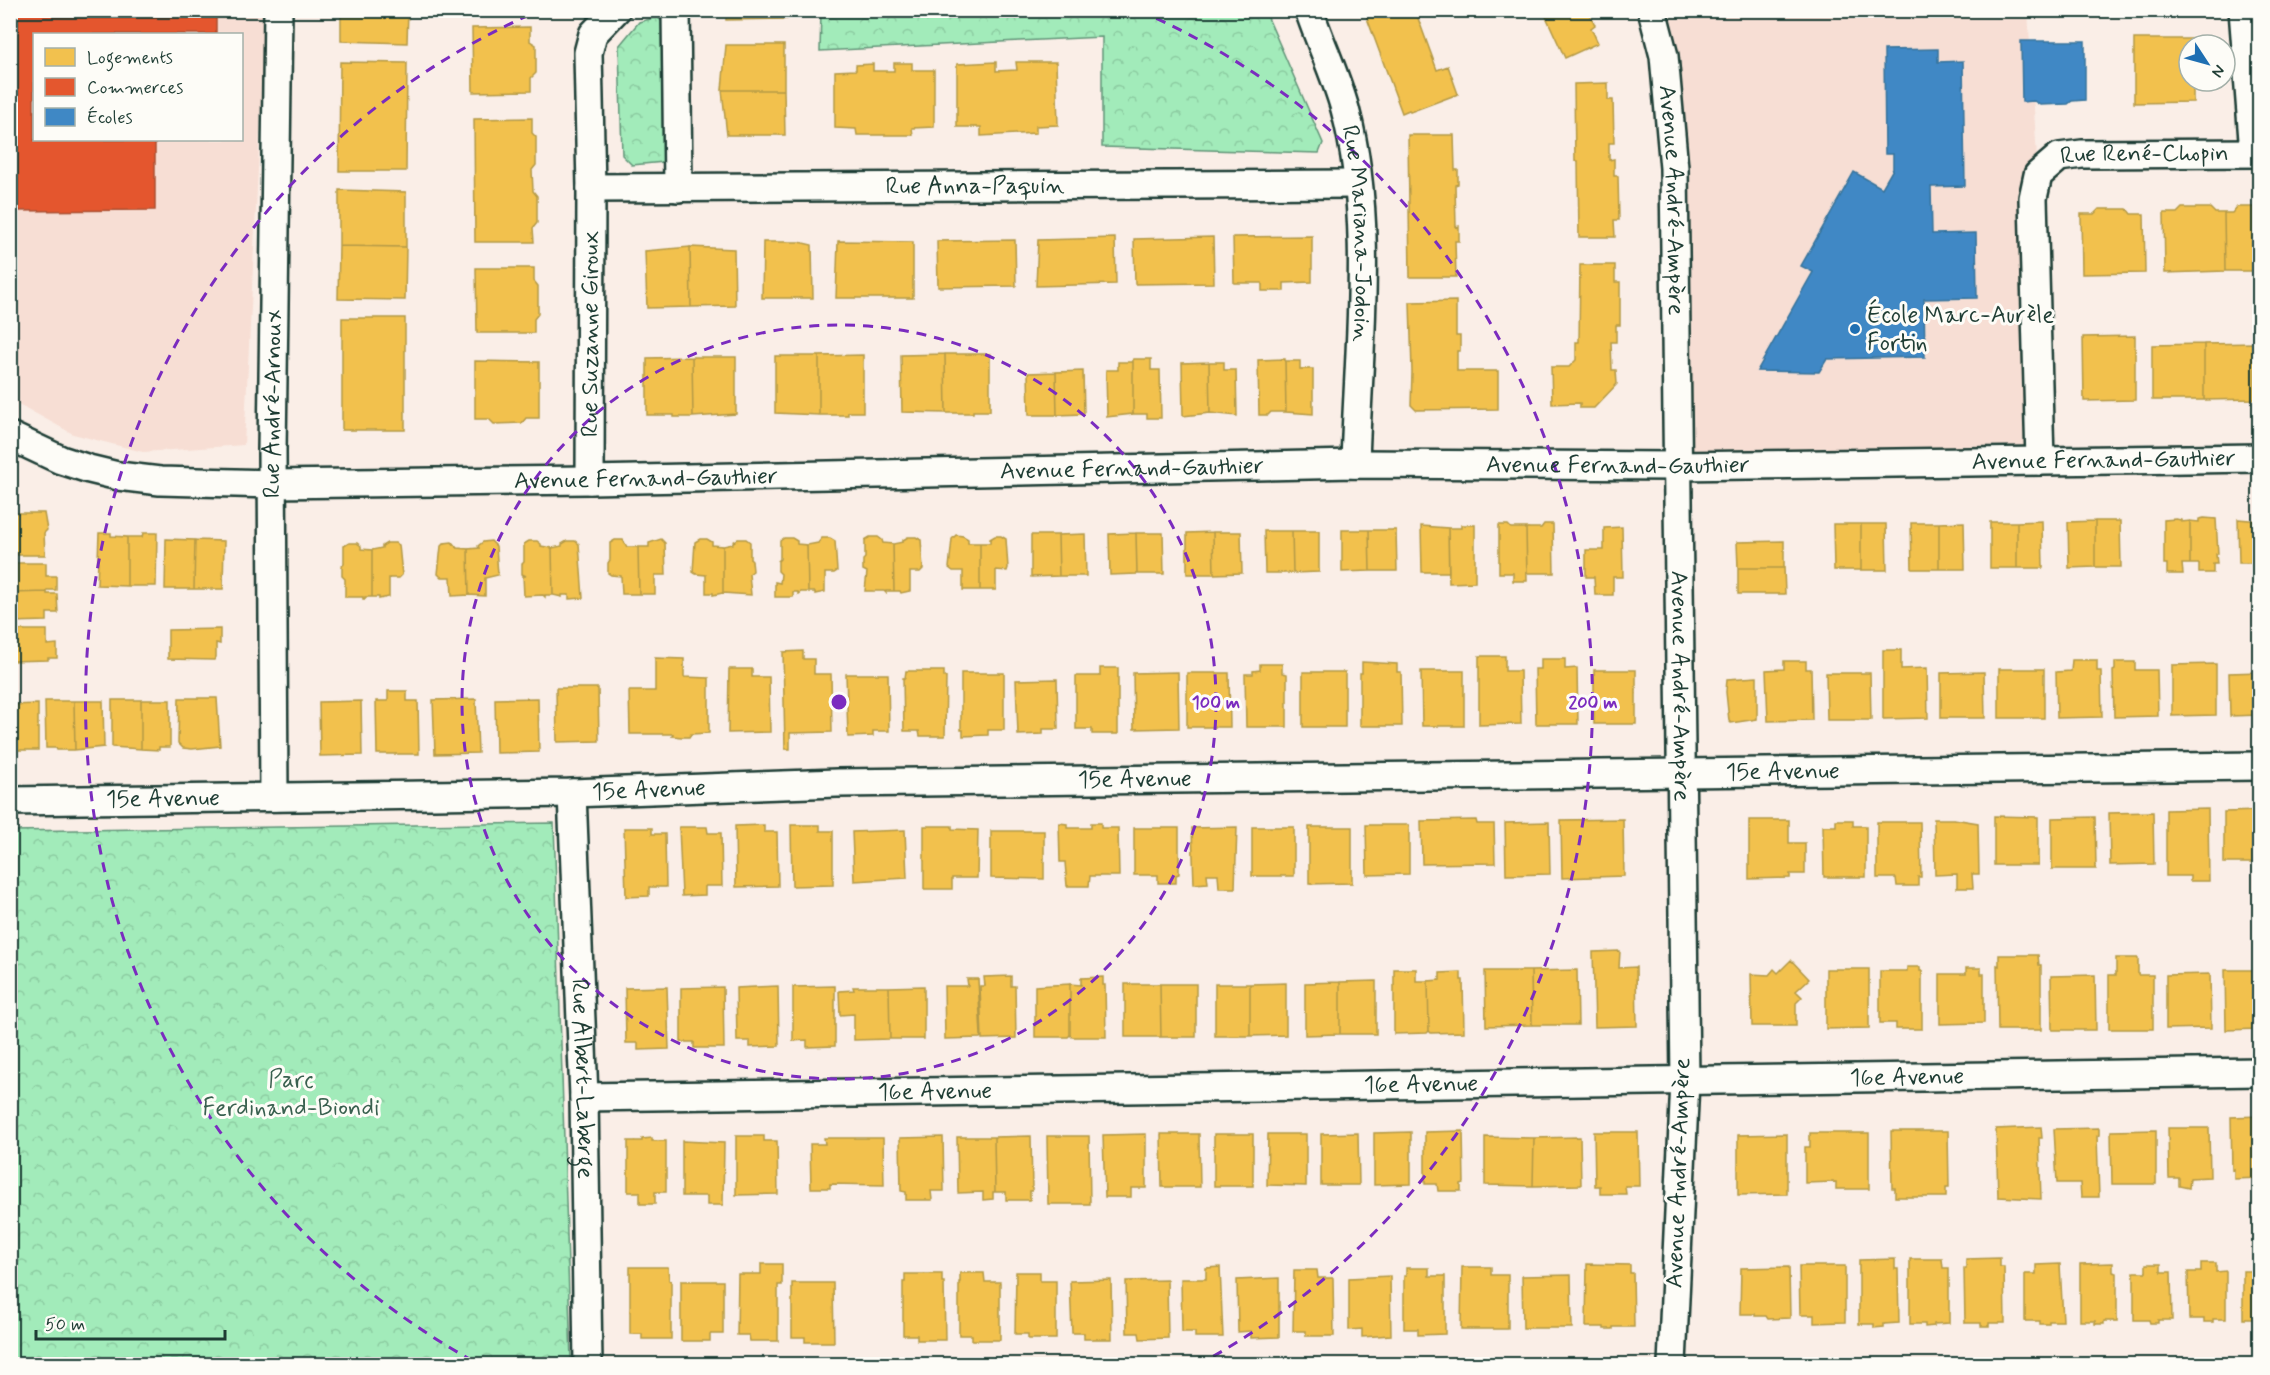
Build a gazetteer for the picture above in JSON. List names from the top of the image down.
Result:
{
  "streets": {
    "street": [
      "Rue René-Chopin",
      "Rue Anna-Paquin",
      "Avenue André-Ampère",
      "Rue Mariana-Jodoin",
      "Rue Suzanne Giroux",
      "Rue André-Arnoux",
      "Avenue Fernand-Gauthier",
      "15e Avenue",
      "16e Avenue",
      "Rue Albert-Laberge"
    ]
  },
  "crossings": [
    ["Rue René-Chopin", "Avenue Fernand-Gauthier"],
    ["Rue Anna-Paquin", "Rue Mariana-Jodoin"],
    ["Rue Anna-Paquin", "Rue Suzanne Giroux"],
    ["Avenue André-Ampère", "Avenue Fernand-Gauthier"],
    ["Avenue André-Ampère", "15e Avenue"],
    ["Avenue André-Ampère", "16e Avenue"],
    ["Rue Mariana-Jodoin", "Avenue Fernand-Gauthier"],
    ["Rue Suzanne Giroux", "Avenue Fernand-Gauthier"],
    ["Rue André-Arnoux", "Avenue Fernand-Gauthier"],
    ["Rue André-Arnoux", "15e Avenue"],
    ["15e Avenue", "Rue Albert-Laberge"],
    ["16e Avenue", "Rue Albert-Laberge"]
  ],
  "parks": ["Parc Ferdinand-Biondi"],
  "places": ["École Marc-Aurèle Fortin"],
  "legend": ["Logements", "Commerces", "Écoles"],
  "scale_bar": "50 m",
  "north": "bottom right",
  "rings": ["100 m", "200 m"]
}
